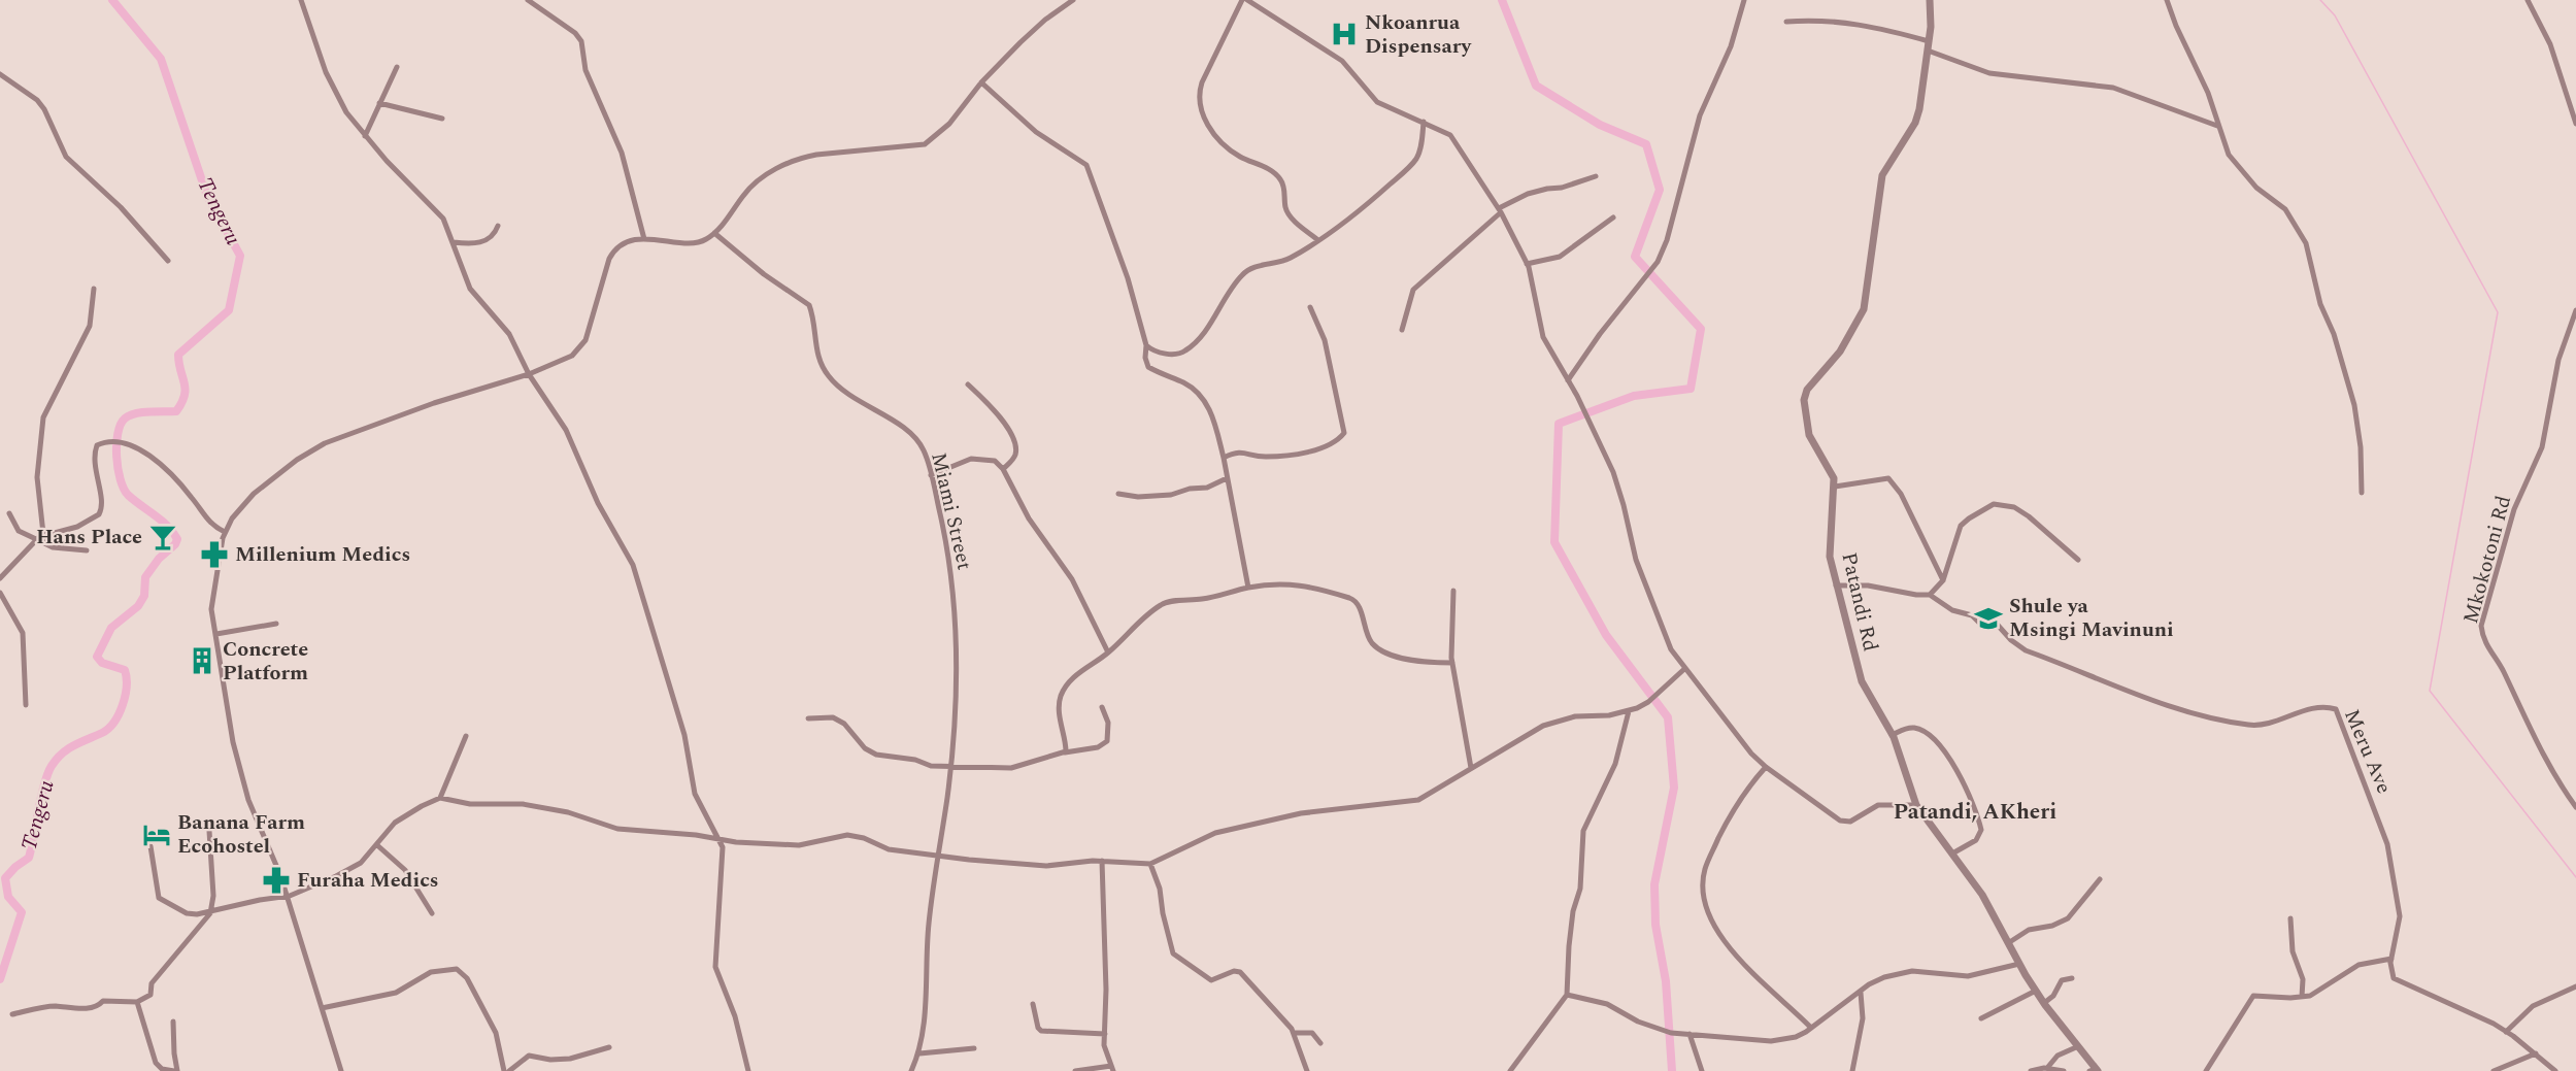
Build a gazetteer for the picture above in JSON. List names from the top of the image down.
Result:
{
  "streets": {
    "street": [
      "Miami Street",
      "Mkokotoni Rd",
      "Patandi Rd",
      "Meru Ave"
    ]
  },
  "districts": ["Patandi, AKheri"],
  "water": ["Tengeru"],
  "places": {
    "hospital": ["Nkoanrua Dispensary"],
    "bar": ["Hans Place"],
    "pharmacy": ["Millenium Medics", "Furaha Medics"],
    "school or university": ["Shule ya Msingi Mavinuni"],
    "building": ["Concrete Platform"],
    "hotel": ["Banana Farm Ecohostel"]
  }
}
